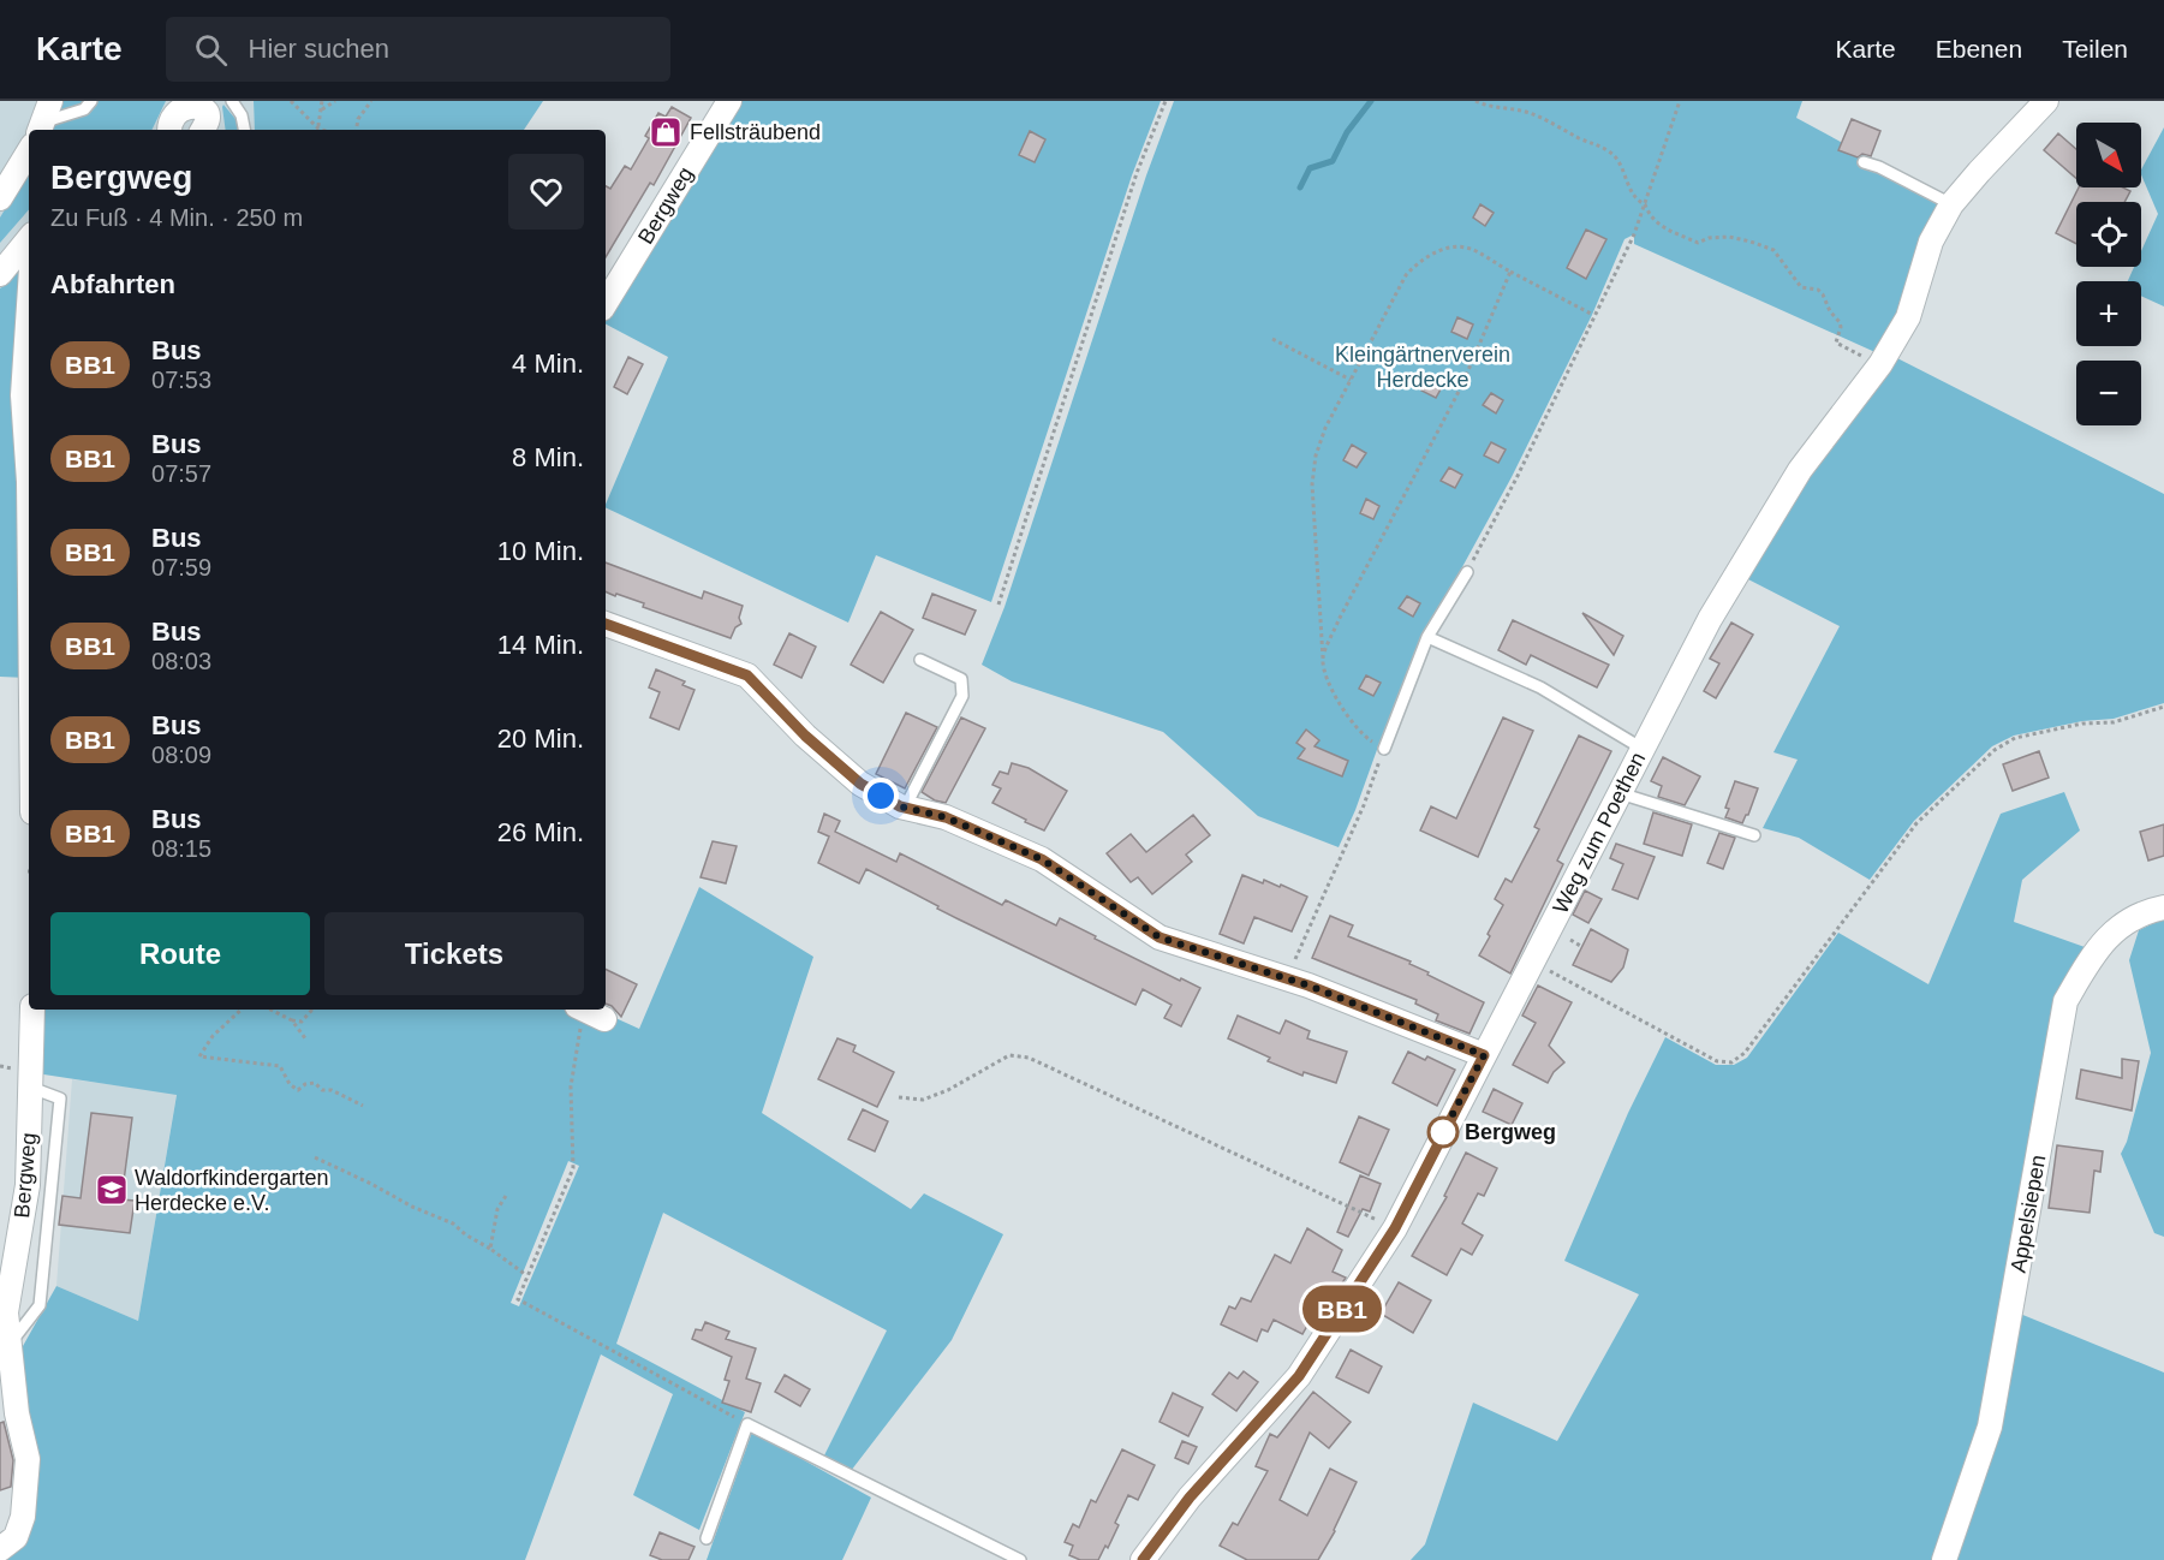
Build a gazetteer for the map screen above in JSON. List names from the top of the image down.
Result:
{
  "streets": {
    "street": ["Bergweg", "Weg zum Poethen", "Appelsiepen"]
  },
  "parks": ["Kleingärtnerverein Herdecke"],
  "places": {
    "shop": ["Fellsträubend"],
    "other": ["Bergweg"],
    "school or university": ["Waldorfkindergarten Herdecke e.V."]
  },
  "lines": ["bus line BB1"],
  "north": "bottom right",
  "page": {
    "header": "Karte",
    "search": "Hier suchen",
    "nav": ["Karte", "Ebenen", "Teilen"],
    "on_map": "BB1",
    "map_buttons": ["+", "−"],
    "heading": [
      ["Bergweg", "Zu Fuß · 4 Min. · 250 m"],
      "Abfahrten"
    ],
    "list": [
      {
        "mark": "BB1",
        "name": "Bus",
        "note": "07:53",
        "value": "4 Min."
      },
      {
        "mark": "BB1",
        "name": "Bus",
        "note": "07:57",
        "value": "8 Min."
      },
      {
        "mark": "BB1",
        "name": "Bus",
        "note": "07:59",
        "value": "10 Min."
      },
      {
        "mark": "BB1",
        "name": "Bus",
        "note": "08:03",
        "value": "14 Min."
      },
      {
        "mark": "BB1",
        "name": "Bus",
        "note": "08:09",
        "value": "20 Min."
      },
      {
        "mark": "BB1",
        "name": "Bus",
        "note": "08:15",
        "value": "26 Min."
      }
    ],
    "buttons": ["Route", "Tickets"]
  }
}
